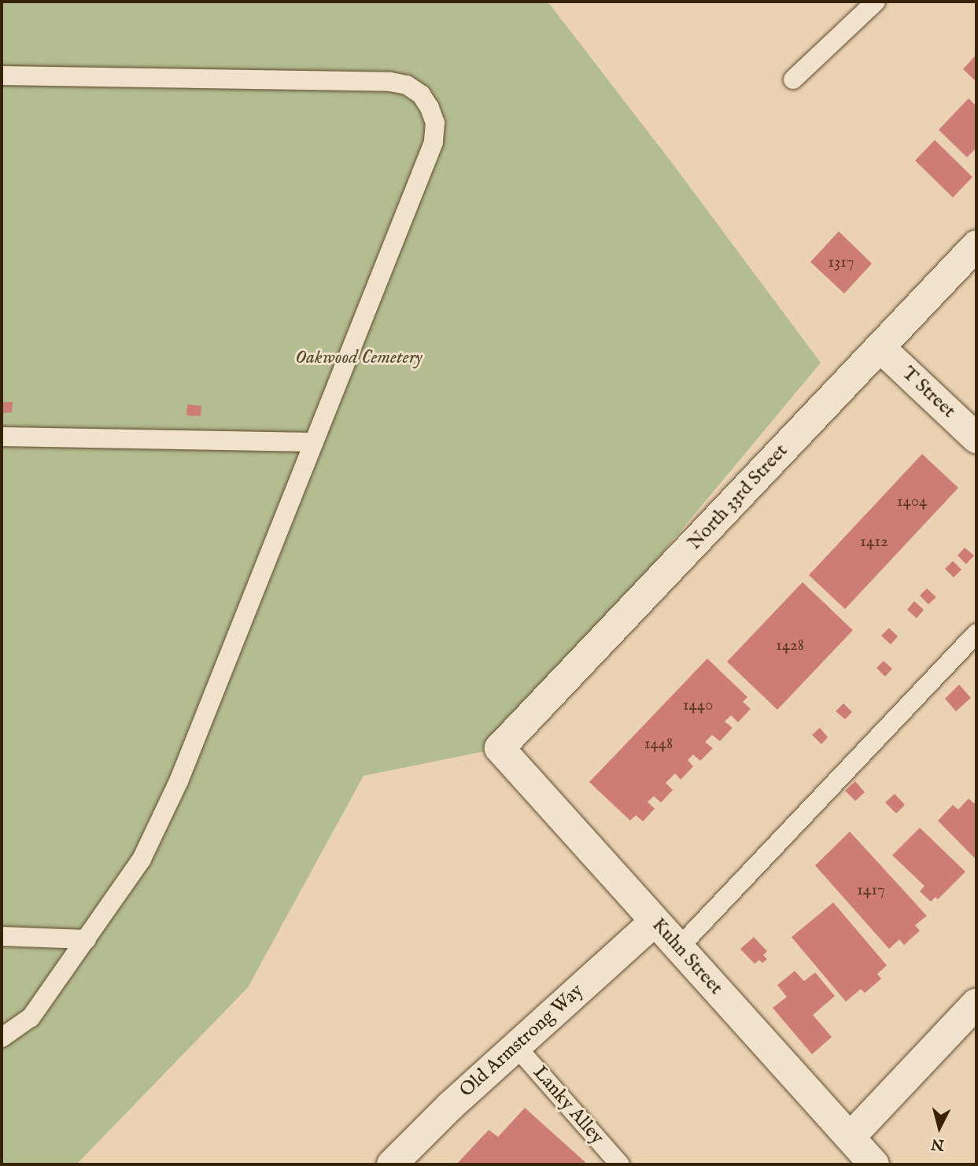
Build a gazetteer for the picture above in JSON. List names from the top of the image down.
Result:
{
  "streets": {
    "street": [
      "T Street",
      "North 33rd Street",
      "Kuhn Street",
      "Old Armstrong Way"
    ],
    "lane": ["Lanky Alley"]
  },
  "crossings": [
    ["T Street", "North 33rd Street"],
    ["North 33rd Street", "Kuhn Street"],
    ["Kuhn Street", "Old Armstrong Way"],
    ["Old Armstrong Way", "Lanky Alley"]
  ],
  "parks": ["Oakwood Cemetery"],
  "house_numbers": [
    "1317",
    "1404",
    "1412",
    "1428",
    "1440",
    "1448",
    "1417"
  ],
  "north": "bottom"
}
